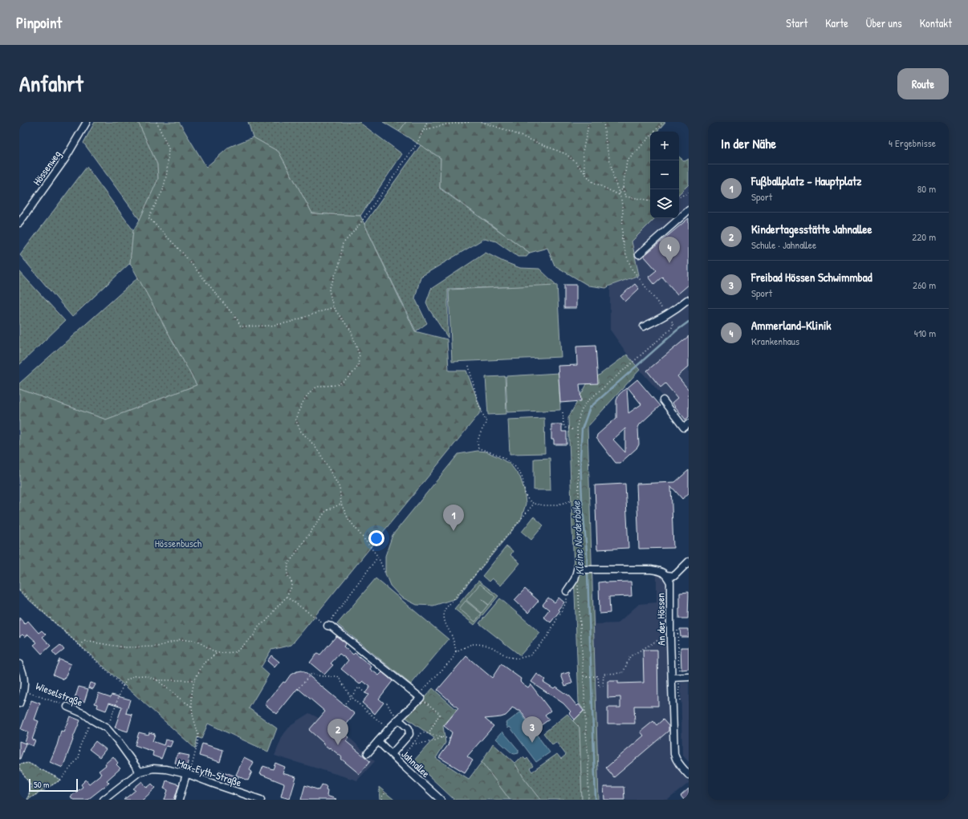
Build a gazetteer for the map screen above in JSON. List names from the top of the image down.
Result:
{
  "streets": {
    "street": [
      "Hössenweg",
      "An der Hössen",
      "Wieselstraße",
      "Jahnallee",
      "Max-Eyth-Straße"
    ]
  },
  "crossings": [
    ["Wieselstraße", "Max-Eyth-Straße"]
  ],
  "water": ["Kleine Norderbäke"],
  "parks": ["Hössenbusch"],
  "scale_bar": "50 m",
  "page": {
    "header": "Pinpoint",
    "nav": [
      "Start",
      "Karte",
      "Über uns",
      "Kontakt"
    ],
    "title": "Anfahrt",
    "buttons": "Route",
    "heading": ["In der Nähe", "4 Ergebnisse"],
    "map_buttons": ["+", "−"],
    "list": [
      {
        "mark": "1",
        "name": "Fußballplatz – Hauptplatz",
        "note": "Sport",
        "value": "80 m"
      },
      {
        "mark": "2",
        "name": "Kindertagesstätte Jahnallee",
        "note": "Schule · Jahnallee",
        "value": "220 m"
      },
      {
        "mark": "3",
        "name": "Freibad Hössen Schwimmbad",
        "note": "Sport",
        "value": "260 m"
      },
      {
        "mark": "4",
        "name": "Ammerland-Klinik",
        "note": "Krankenhaus",
        "value": "410 m"
      }
    ],
    "pins": [
      "4",
      "1",
      "3",
      "2"
    ],
    "scale": "50 m"
  }
}
